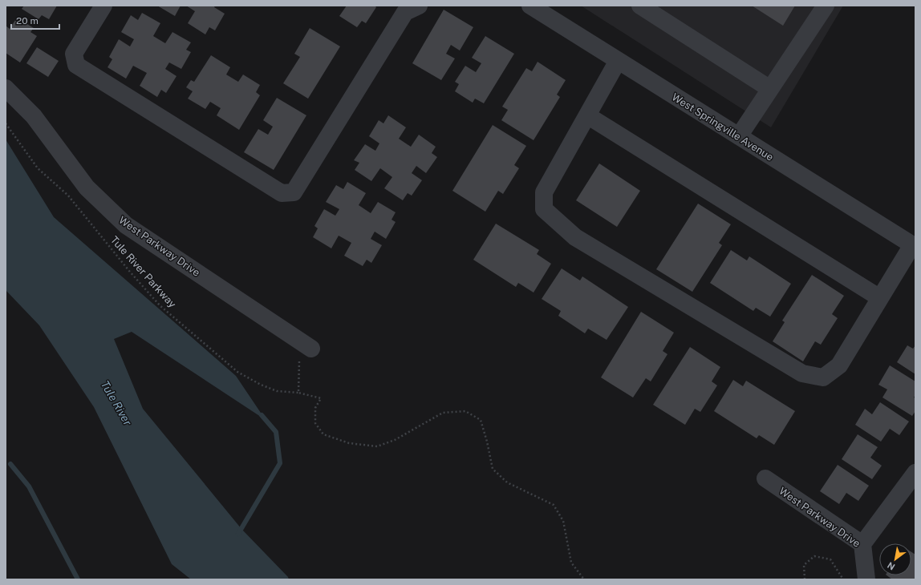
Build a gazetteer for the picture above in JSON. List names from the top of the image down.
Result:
{
  "streets": {
    "street": ["West Springville Avenue", "West Parkway Drive"],
    "path": ["Tule River Parkway"]
  },
  "water": ["Tule River"],
  "scale_bar": "20 m",
  "north": "bottom left"
}
